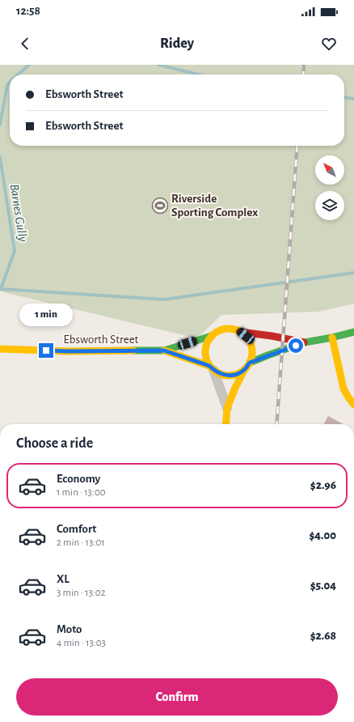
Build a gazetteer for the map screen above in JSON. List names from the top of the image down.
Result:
{
  "streets": {
    "street": ["Ebsworth Street"]
  },
  "water": ["Barnes Gully"],
  "places": {
    "sports": ["Riverside Sporting Complex"]
  },
  "north": "top left",
  "page": {
    "status": "12:58",
    "header": "Ridey",
    "banner": ["Ebsworth Street", "Ebsworth Street"],
    "bubble": "1 min",
    "heading": "Choose a ride",
    "list": [
      {
        "name": "Economy",
        "note": "1 min · 13:00",
        "value": "$2.96"
      },
      {
        "name": "Comfort",
        "note": "2 min · 13:01",
        "value": "$4.00"
      },
      {
        "name": "XL",
        "note": "3 min · 13:02",
        "value": "$5.04"
      },
      {
        "name": "Moto",
        "note": "4 min · 13:03",
        "value": "$2.68"
      }
    ],
    "buttons": "Confirm"
  }
}
